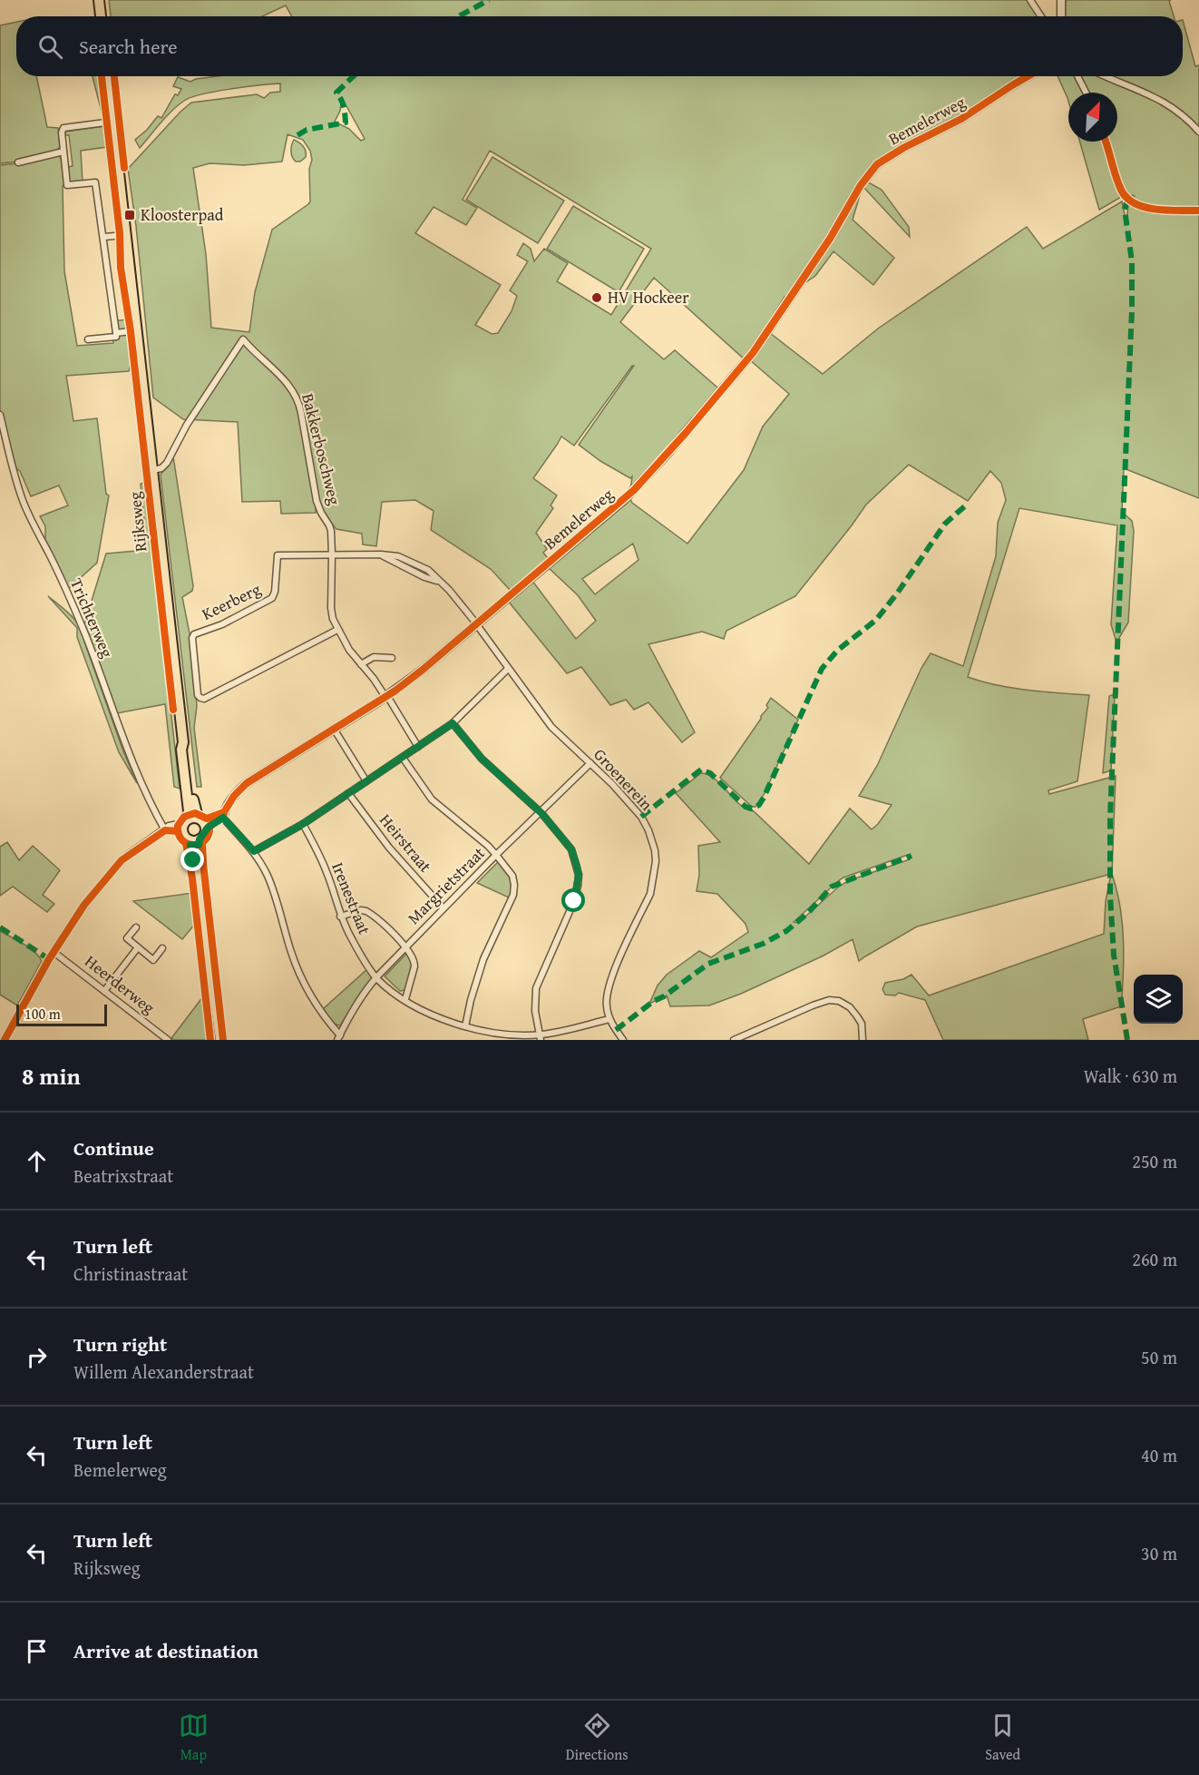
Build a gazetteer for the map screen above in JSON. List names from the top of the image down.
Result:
{
  "streets": {
    "main road": ["Rijksweg"],
    "street": [
      "Bemelerweg",
      "Bakkerboschweg",
      "Keerberg",
      "Trichterweg",
      "Groenerein",
      "Heirstraat",
      "Margrietstraat",
      "Irenestraat",
      "Heerderweg"
    ]
  },
  "crossings": [
    ["Bemelerweg", "Bakkerboschweg"],
    ["Bemelerweg", "Groenerein"],
    ["Bakkerboschweg", "Rijksweg"],
    ["Bakkerboschweg", "Keerberg"],
    ["Bakkerboschweg", "Groenerein"],
    ["Keerberg", "Groenerein"],
    ["Groenerein", "Margrietstraat"],
    ["Groenerein", "Irenestraat"],
    ["Heirstraat", "Margrietstraat"],
    ["Margrietstraat", "Irenestraat"]
  ],
  "places": {
    "transit": ["Kloosterpad"],
    "other": ["HV Hockeer"]
  },
  "scale_bar": "100 m",
  "north": "top right",
  "page": {
    "search": "Search here",
    "scale": "100 m",
    "heading": ["8 min", "Walk · 630 m"],
    "list": [
      ["Continue", "Beatrixstraat", "250 m"],
      ["Turn left", "Christinastraat", "260 m"],
      ["Turn right", "Willem Alexanderstraat", "50 m"],
      ["Turn left", "Bemelerweg", "40 m"],
      ["Turn left", "Rijksweg", "30 m"],
      "Arrive at destination"
    ],
    "nav": ["Map", "Directions", "Saved"]
  }
}
